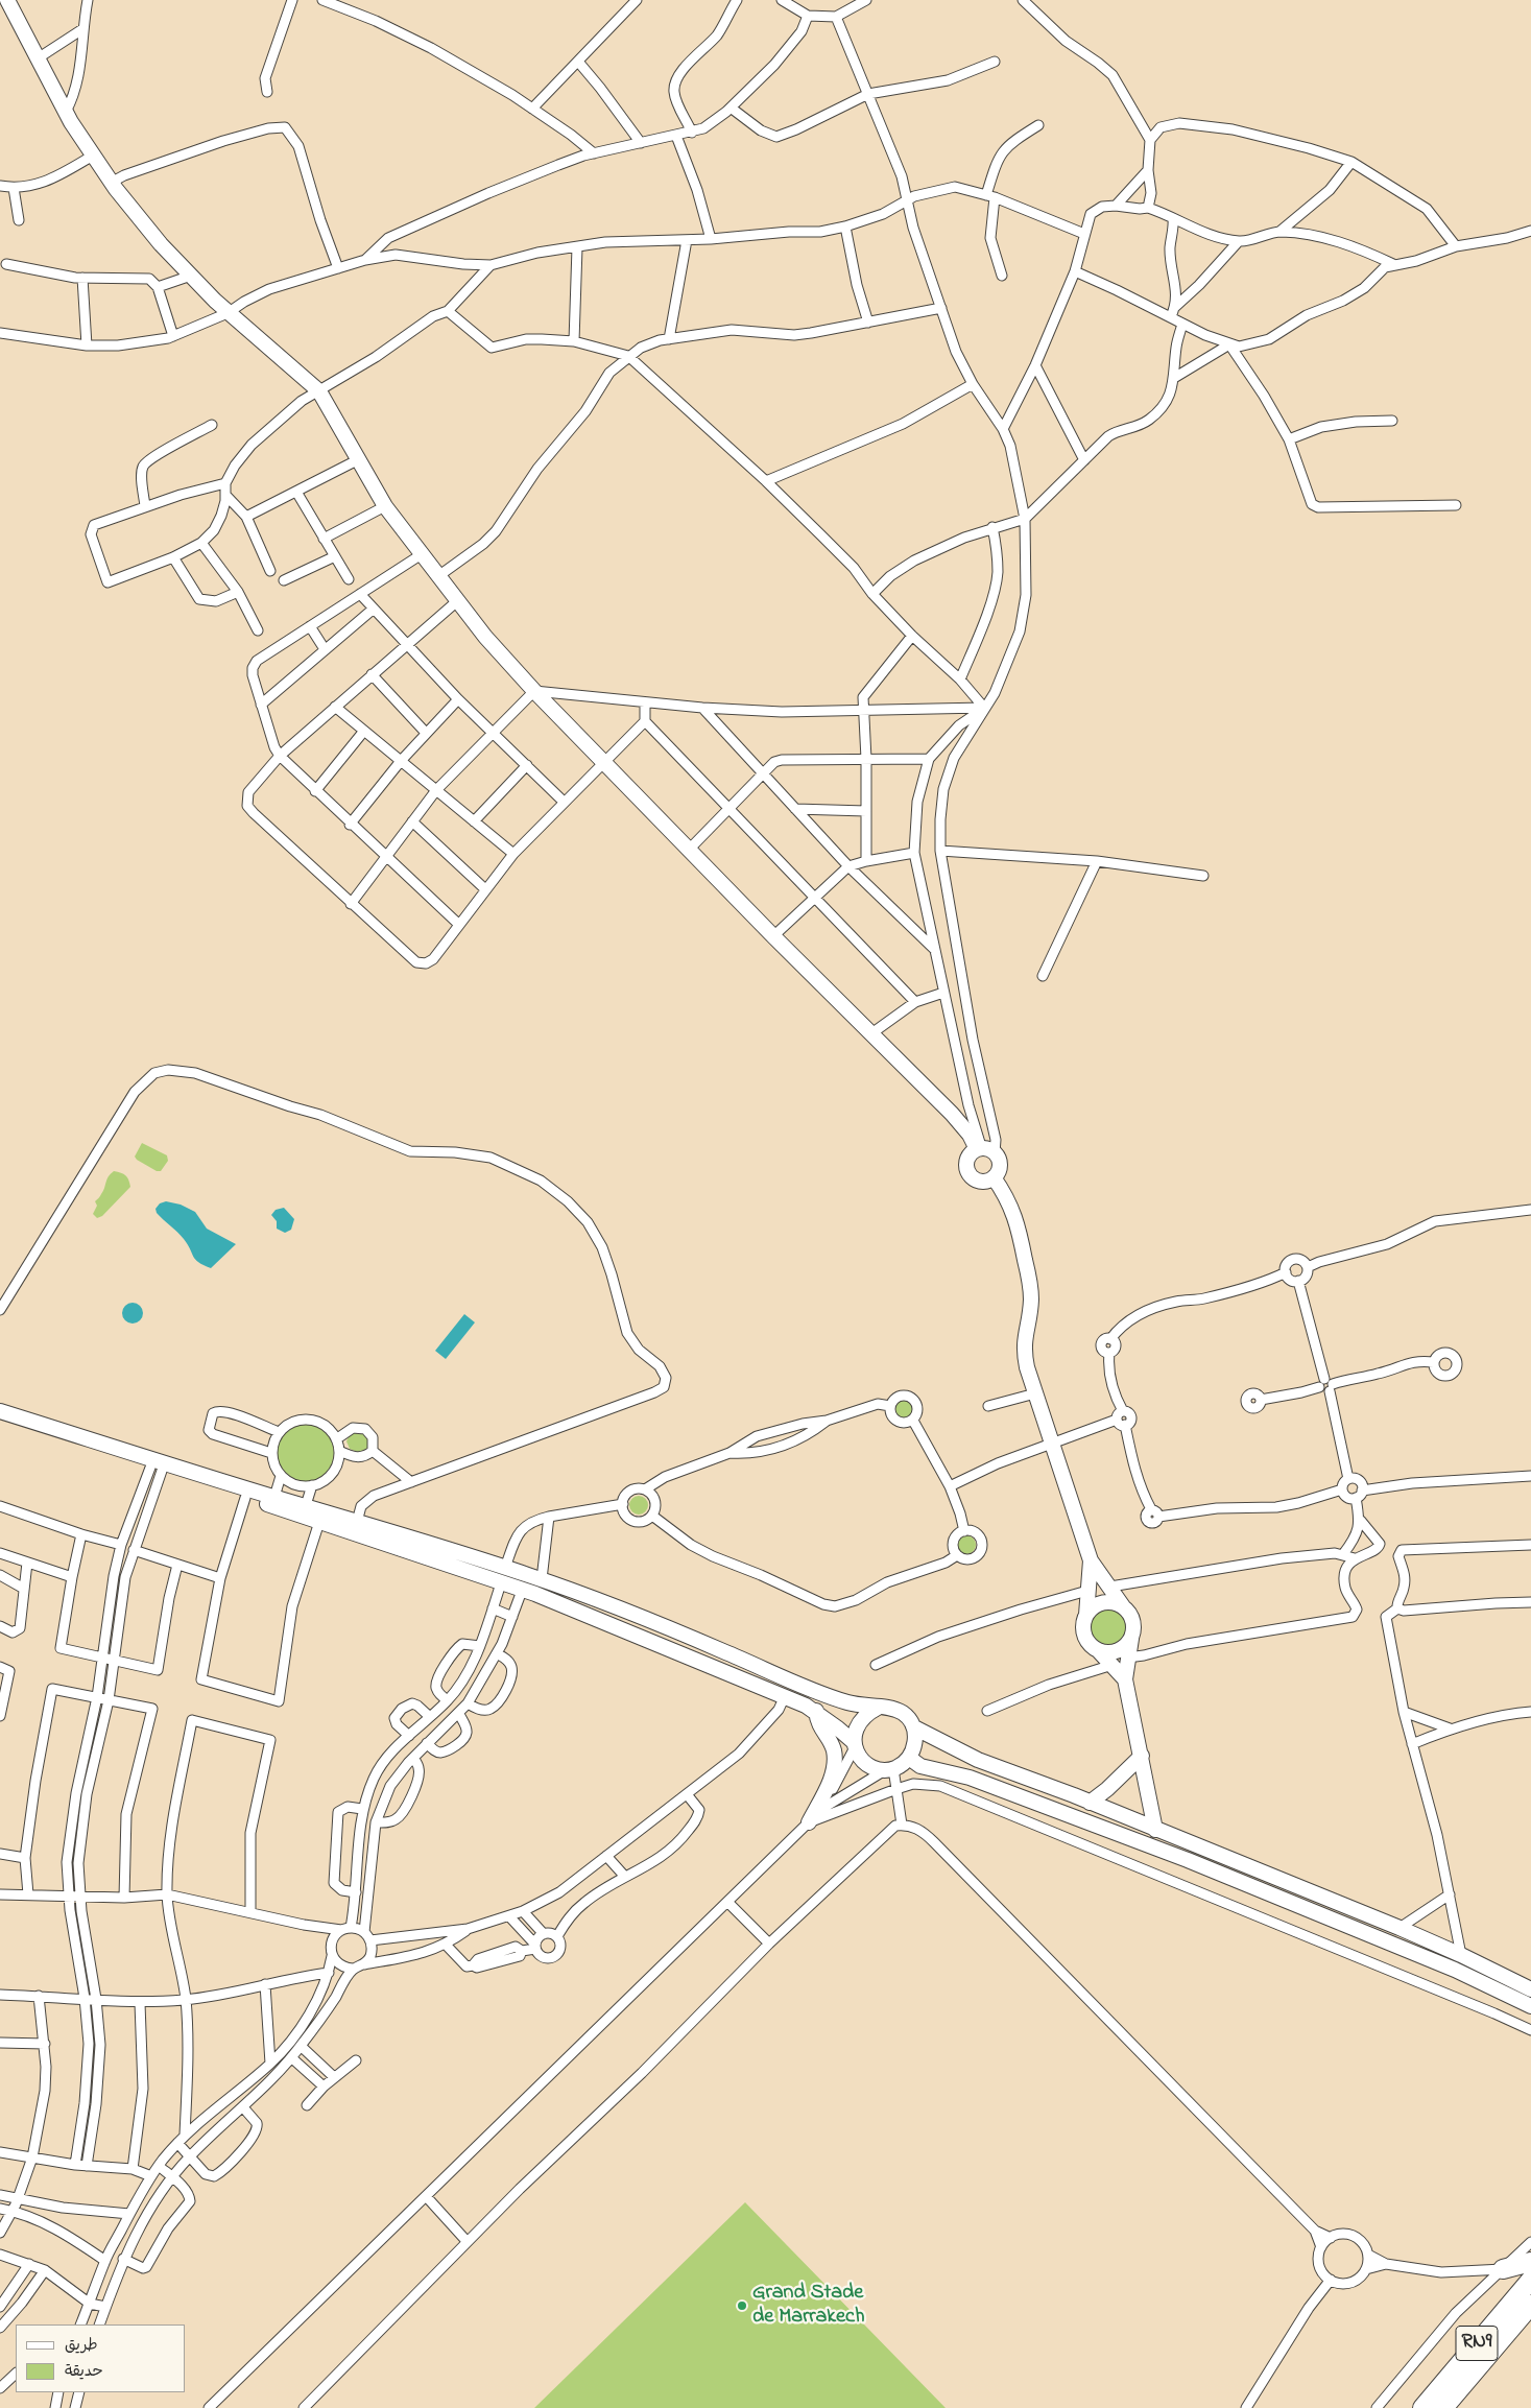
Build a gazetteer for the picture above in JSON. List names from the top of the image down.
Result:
{
  "streets": {
    "highway": ["RN9"]
  },
  "places": ["Grand Stade de Marrakech"],
  "legend": ["طريق", "حديقة"]
}
